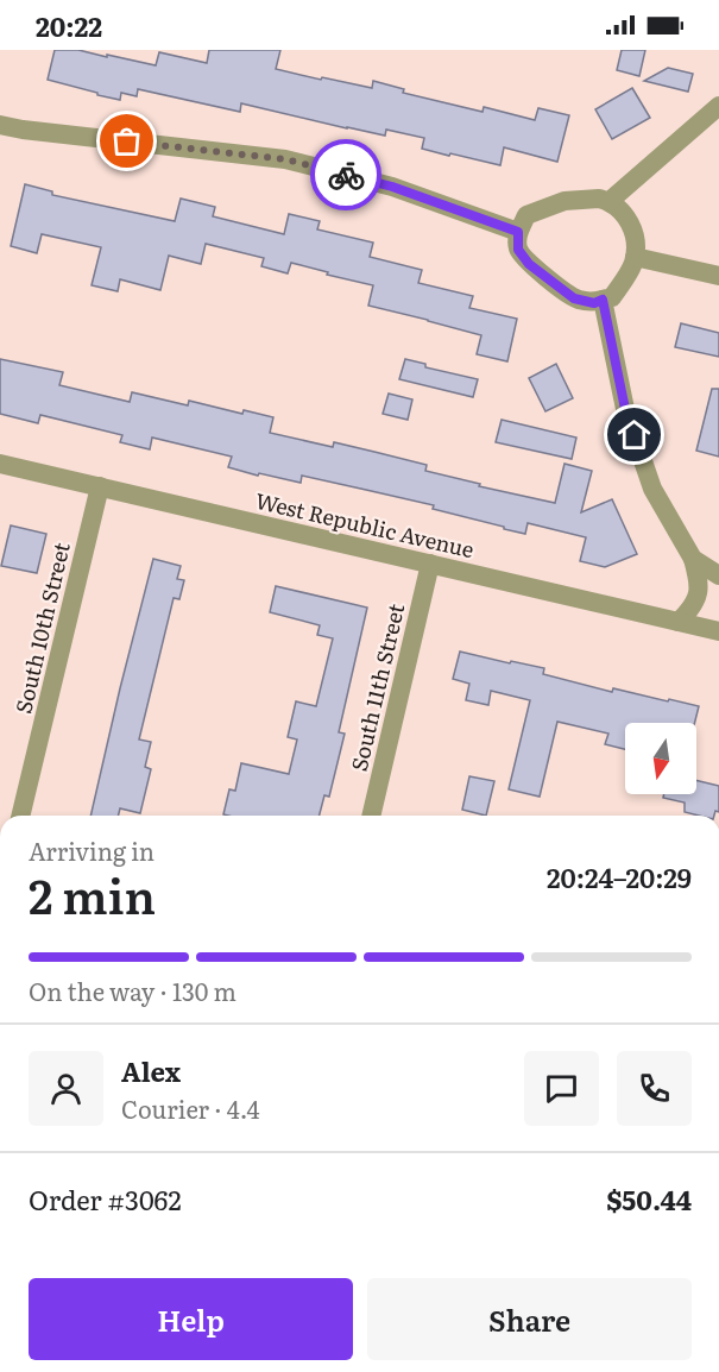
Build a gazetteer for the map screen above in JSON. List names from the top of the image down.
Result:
{
  "streets": {
    "street": ["West Republic Avenue", "South 10th Street", "South 11th Street"]
  },
  "crossings": [
    ["West Republic Avenue", "South 10th Street"],
    ["West Republic Avenue", "South 11th Street"]
  ],
  "north": "bottom",
  "page": {
    "status": "20:22",
    "heading": ["2 min", "Arriving in", "20:24–20:29"],
    "panel": [
      "Alex",
      "Courier · 4.4",
      "Order #3062",
      "$50.44"
    ],
    "bar": "On the way · 130 m",
    "buttons": ["Help", "Share"]
  }
}
